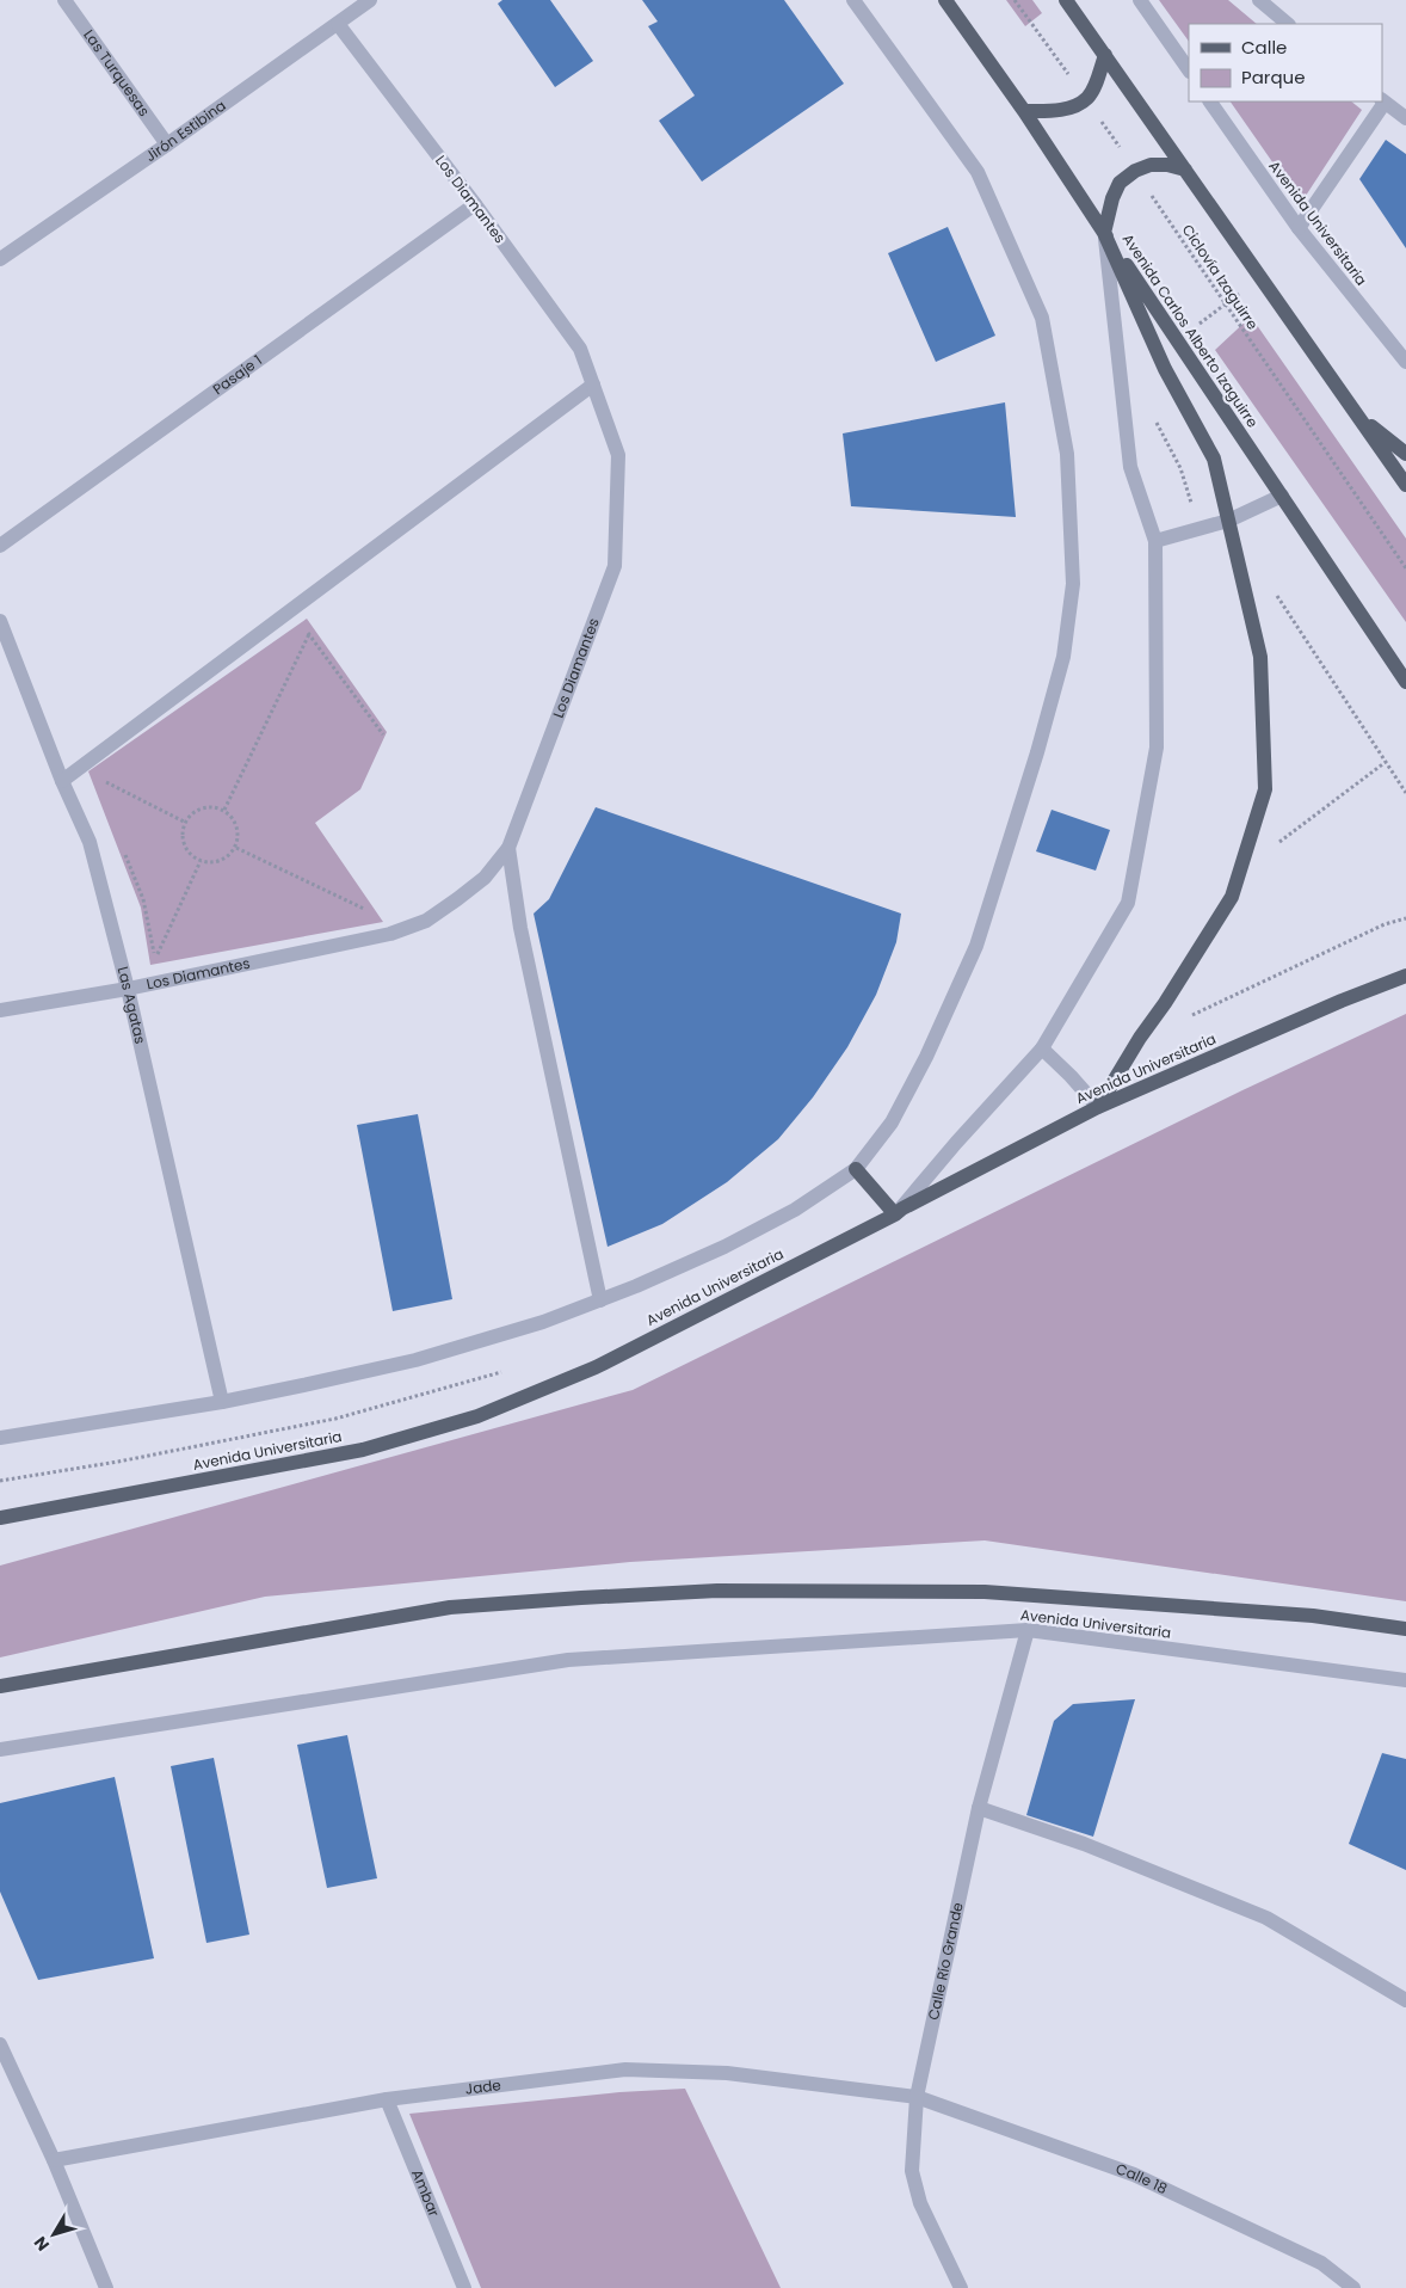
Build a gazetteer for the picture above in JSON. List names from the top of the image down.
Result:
{
  "streets": {
    "main road": ["Avenida Universitaria", "Avenida Carlos Alberto Izaguirre"],
    "street": [
      "Las Turquesas",
      "Jirón Estibina",
      "Los Diamantes",
      "Pasaje 1",
      "Las Agatas",
      "Calle Río Grande",
      "Jade",
      "Calle 18",
      "Ambar"
    ],
    "path": ["Ciclovía Izaguirre"]
  },
  "crossings": [
    ["Las Turquesas", "Jirón Estibina"],
    ["Jirón Estibina", "Los Diamantes"],
    ["Los Diamantes", "Pasaje 1"],
    ["Los Diamantes", "Las Agatas"],
    ["Avenida Universitaria", "Calle Río Grande"],
    ["Calle Río Grande", "Jade"],
    ["Calle Río Grande", "Calle 18"],
    ["Jade", "Calle 18"],
    ["Jade", "Ambar"]
  ],
  "legend": ["Calle", "Parque"],
  "north": "bottom left"
}
